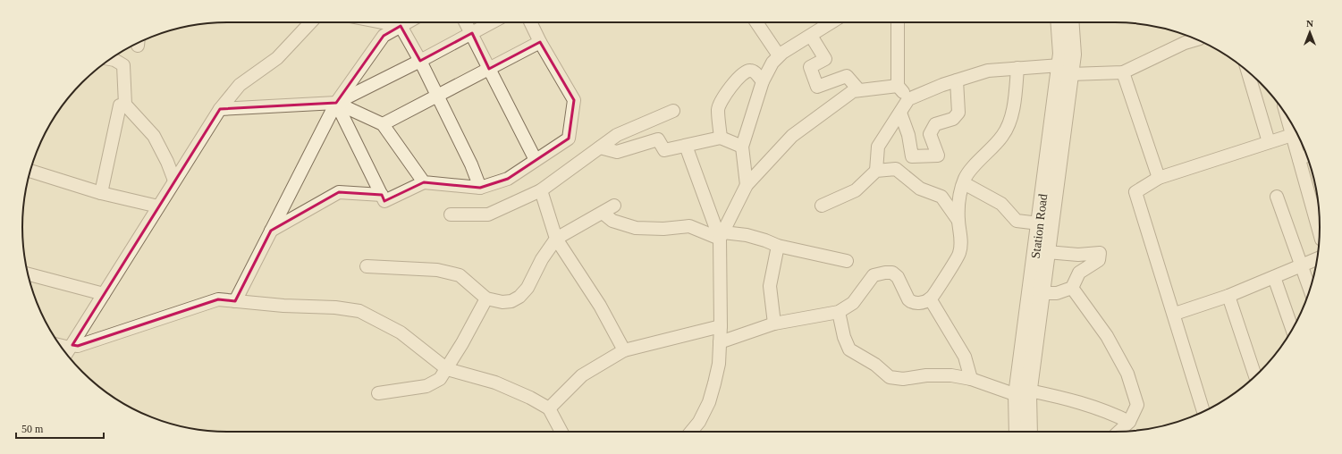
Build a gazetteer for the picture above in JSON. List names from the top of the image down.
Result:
{
  "streets": {
    "street": ["Station Road"]
  },
  "scale_bar": "50 m",
  "north": "top"
}
